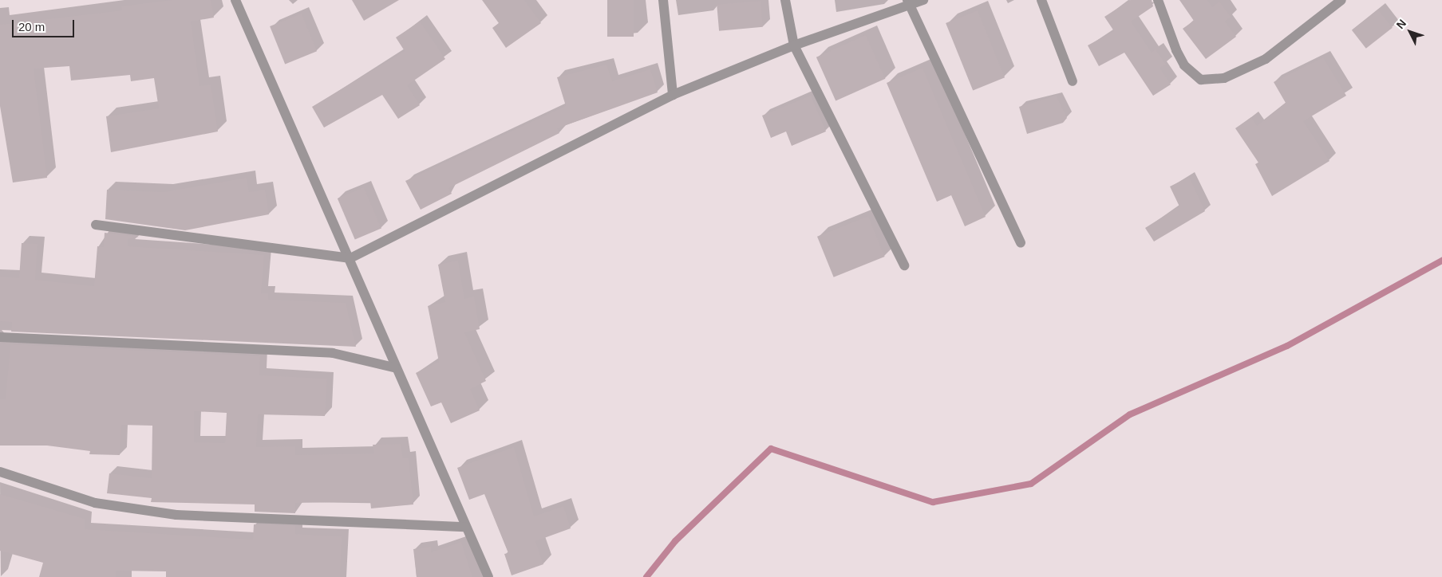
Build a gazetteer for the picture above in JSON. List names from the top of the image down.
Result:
{
  "scale_bar": "20 m",
  "north": "top left"
}
